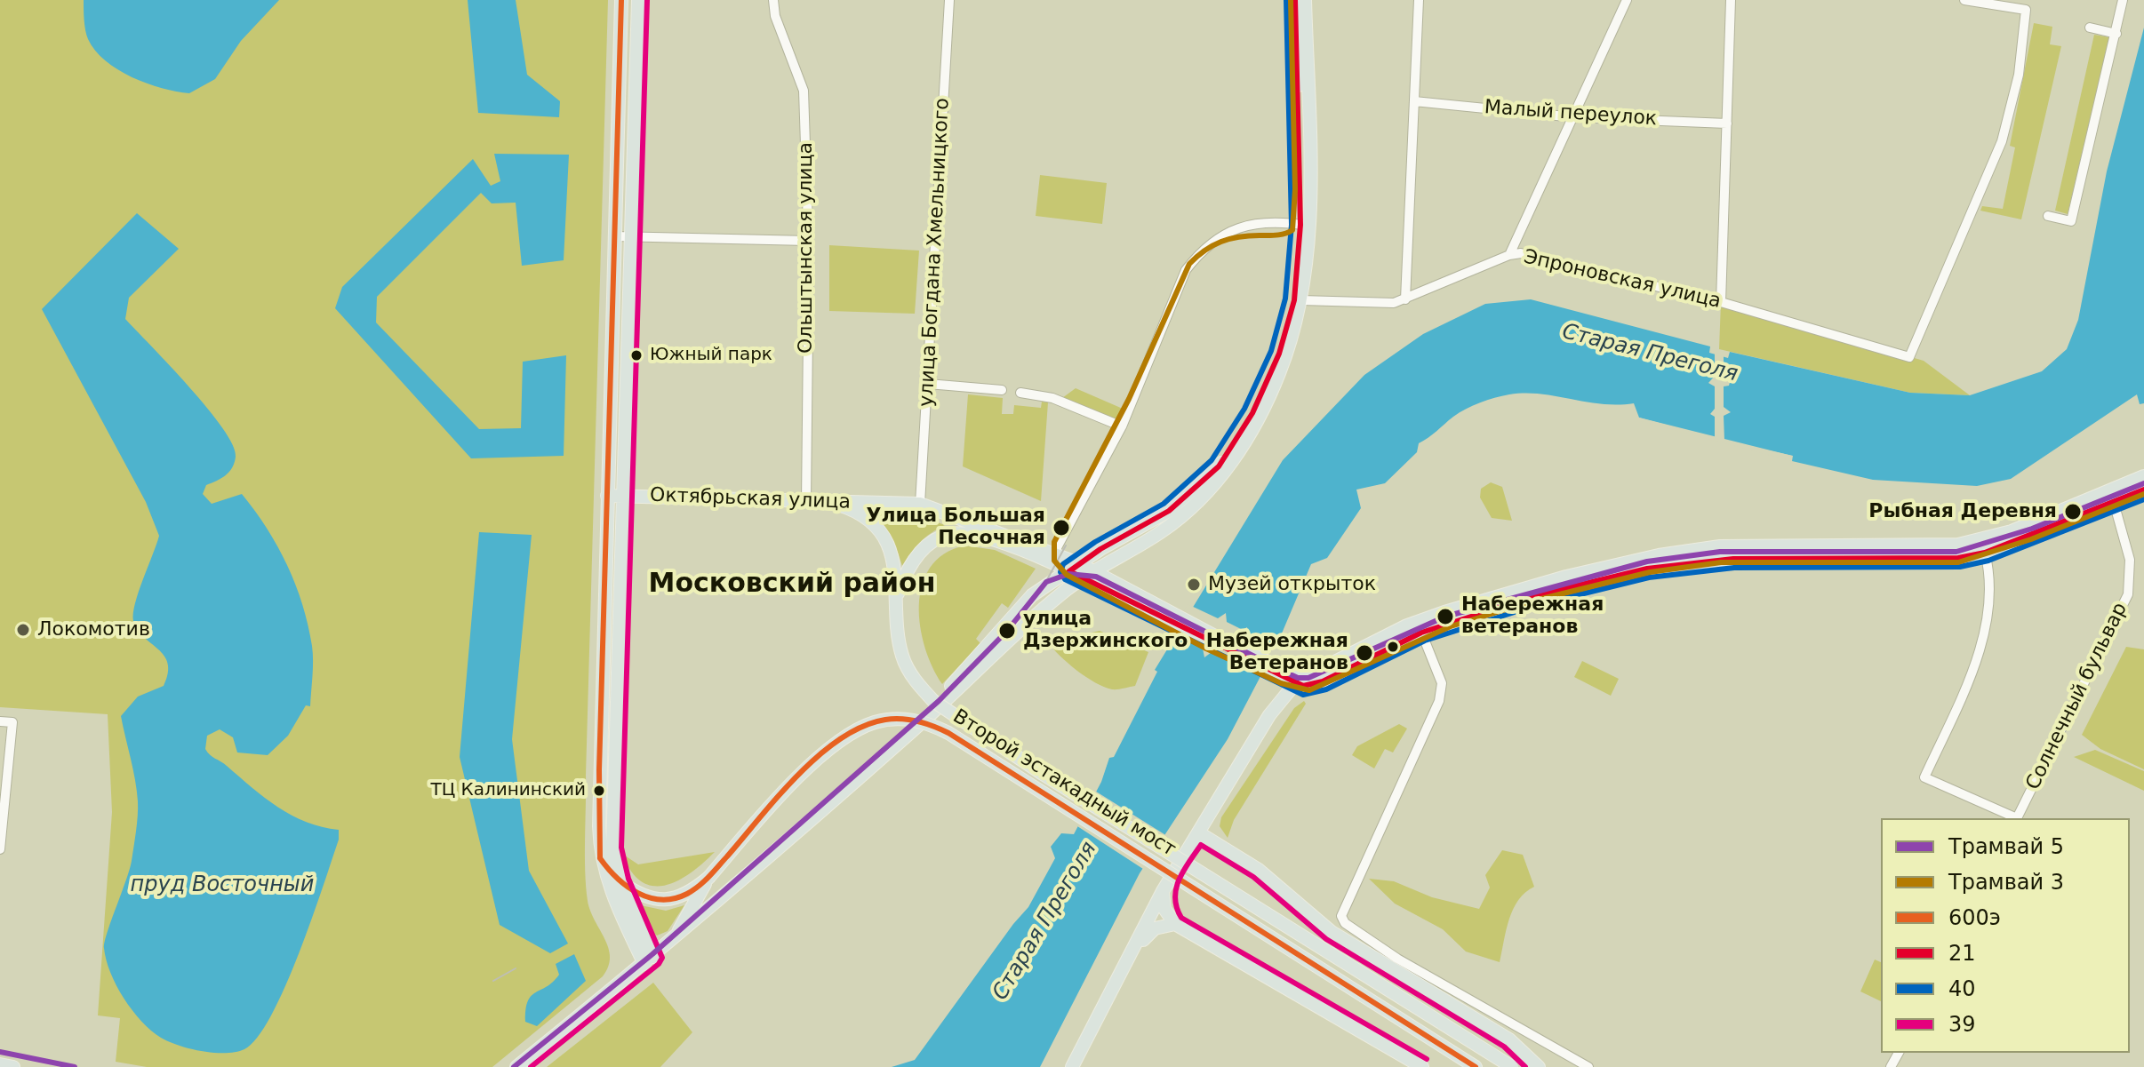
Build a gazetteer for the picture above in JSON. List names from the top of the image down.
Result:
{
  "streets": {
    "main road": ["Октябрьская улица", "Второй эстакадный мост"],
    "street": [
      "Малый переулок",
      "Ольштынская улица",
      "улица Богдана Хмельницкого",
      "Эпроновская улица",
      "Солнечный бульвар"
    ]
  },
  "crossings": [
    ["Ольштынская улица", "Октябрьская улица"],
    ["улица Богдана Хмельницкого", "Октябрьская улица"],
    ["Октябрьская улица", "Второй эстакадный мост"]
  ],
  "districts": ["Московский район"],
  "water": ["Старая Преголя", "пруд Восточный"],
  "places": [
    "Южный парк",
    "Рыбная Деревня",
    "Улица Большая Песочная",
    "Музей открыток",
    "Набережная ветеранов",
    "Локомотив",
    "улица Дзержинского",
    "Набережная Ветеранов",
    "ТЦ Калининский"
  ],
  "lines": [
    "tram line 3",
    "transit line 600э",
    "transit line 21",
    "transit line 40",
    "transit line 39",
    "tram line 5"
  ],
  "legend": [
    "Трамвай 5",
    "Трамвай 3",
    "600э",
    "21",
    "40",
    "39"
  ]
}
